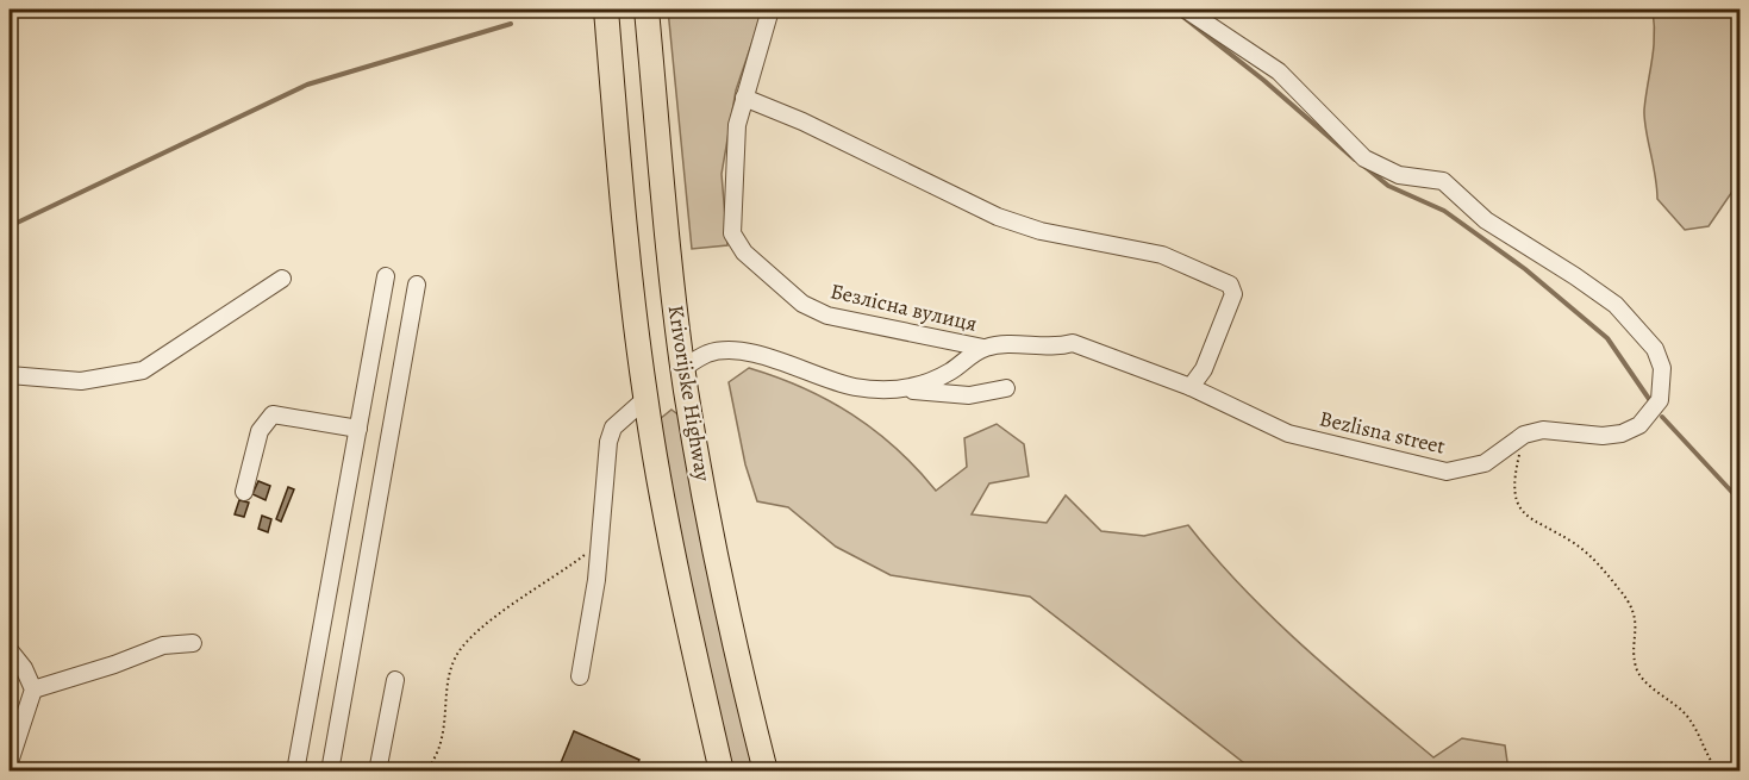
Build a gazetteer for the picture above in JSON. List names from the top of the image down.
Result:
{
  "streets": {
    "highway": ["Krivorijske Highway"],
    "street": ["Безлісна вулиця", "Bezlisna street"]
  },
  "crossings": [
    ["Безлісна вулиця", "Bezlisna street"]
  ]
}
